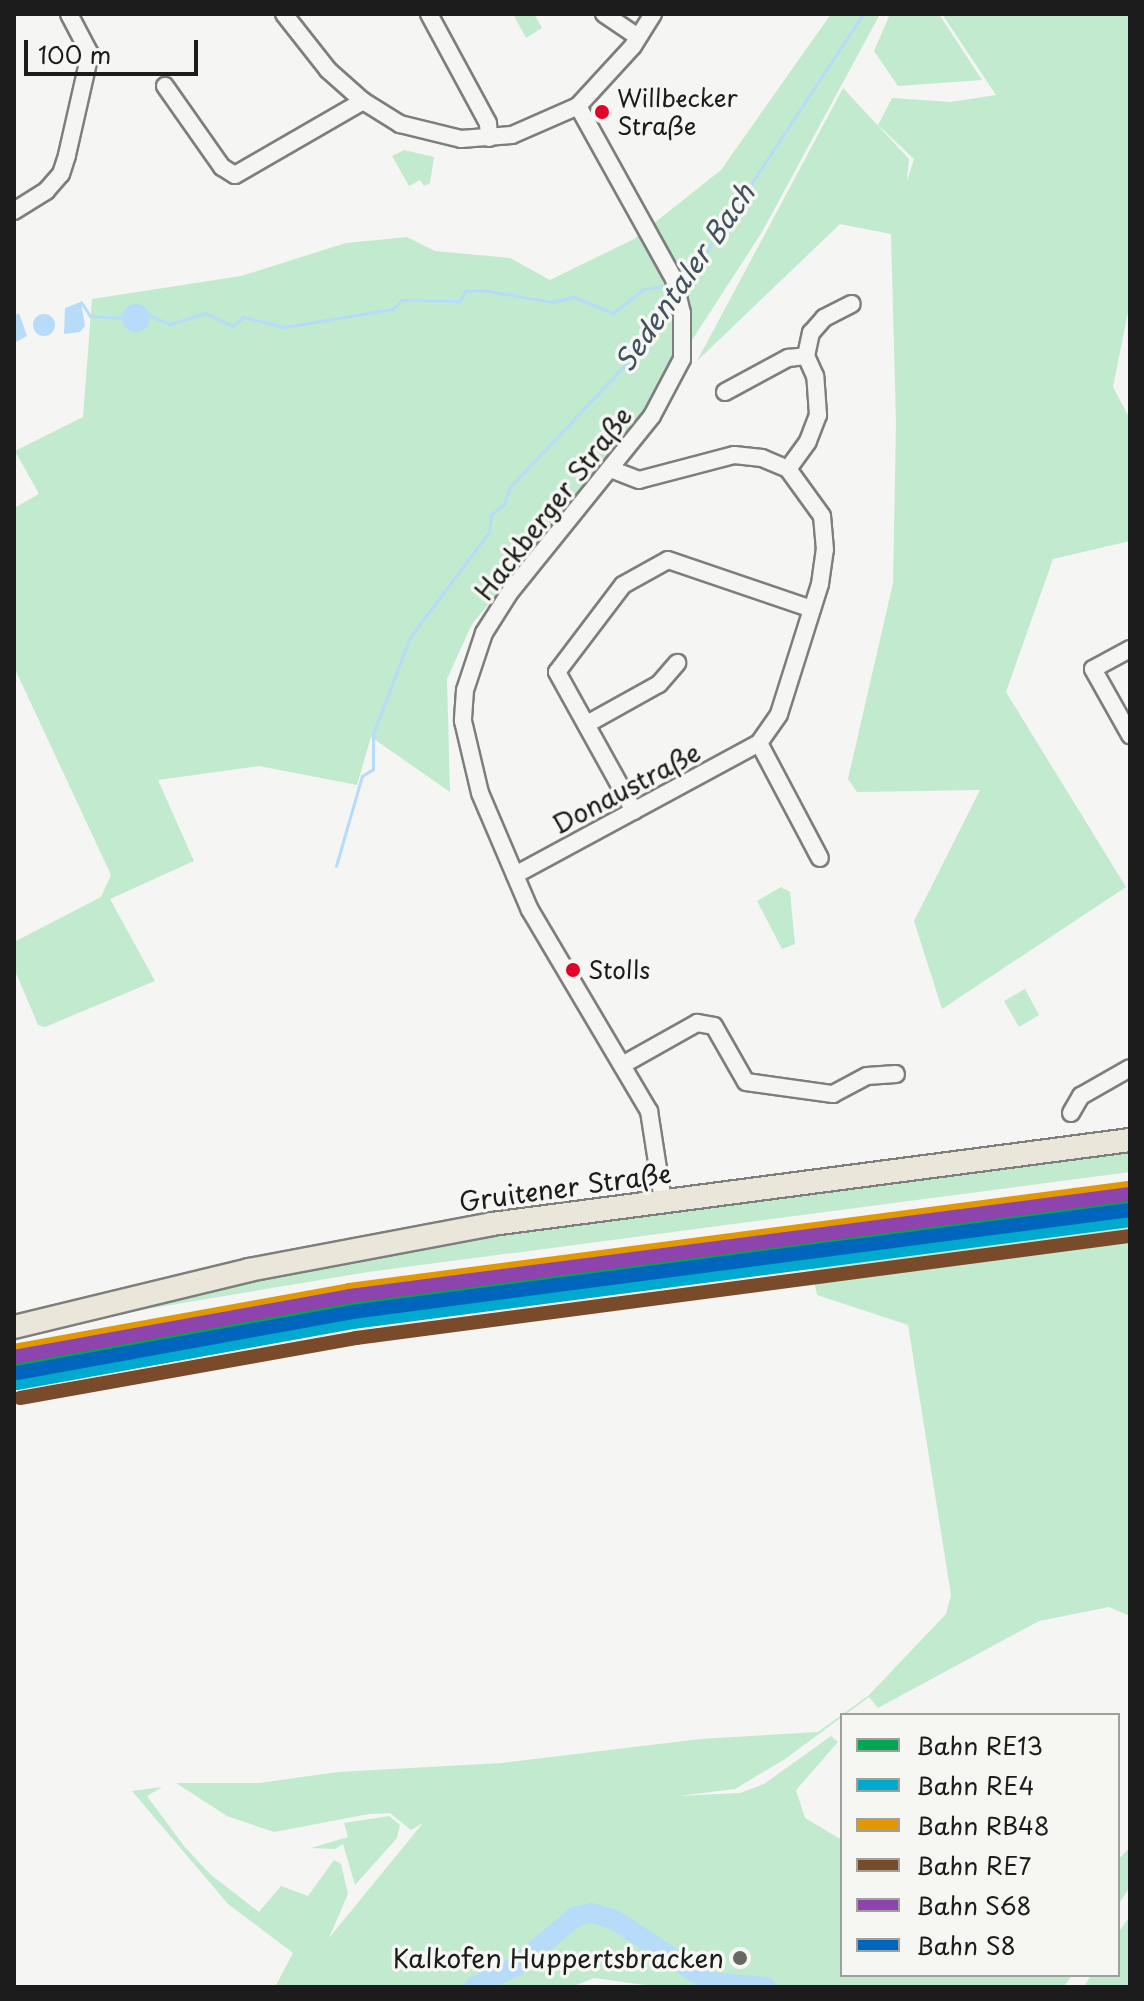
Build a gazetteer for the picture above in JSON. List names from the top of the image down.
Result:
{
  "streets": {
    "main road": ["Gruitener Straße"],
    "street": ["Hackberger Straße", "Donaustraße"]
  },
  "crossings": [
    ["Hackberger Straße", "Donaustraße"],
    ["Hackberger Straße", "Gruitener Straße"]
  ],
  "water": ["Sedentaler Bach"],
  "places": ["Willbecker Straße", "Stolls", "Kalkofen Huppertsbracken"],
  "lines": [
    "rail line RB48",
    "rail line S68",
    "rail line RE13",
    "rail line S8",
    "rail line RE4",
    "rail line RE7"
  ],
  "legend": [
    "Bahn RE13",
    "Bahn RE4",
    "Bahn RB48",
    "Bahn RE7",
    "Bahn S68",
    "Bahn S8"
  ],
  "scale_bar": "100 m"
}
